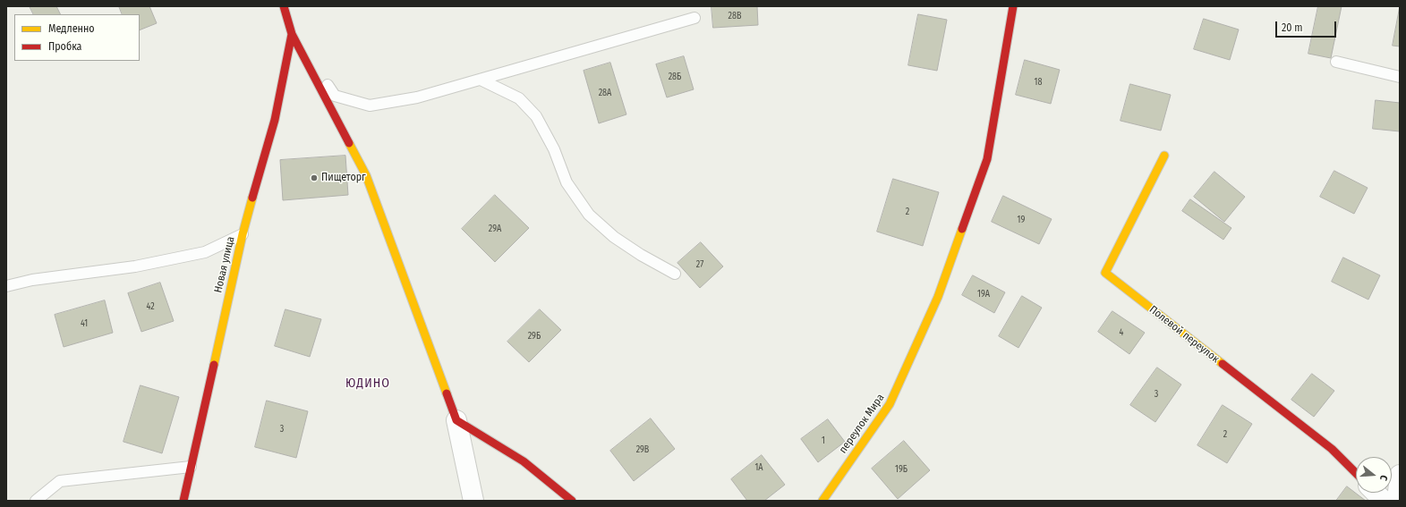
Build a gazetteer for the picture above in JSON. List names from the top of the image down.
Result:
{
  "streets": {
    "street": ["Новая улица", "Полевой переулок", "переулок Мира"]
  },
  "districts": ["ЮДИНО"],
  "places": ["Пищеторг"],
  "house_numbers": [
    "28В",
    "28Б",
    "18",
    "28А",
    "2",
    "19",
    "29А",
    "27",
    "19А",
    "42",
    "41",
    "4",
    "29Б",
    "3",
    "3",
    "2",
    "1",
    "29В",
    "1А",
    "19Б"
  ],
  "legend": ["Медленно", "Пробка"],
  "scale_bar": "20 m",
  "north": "right"
}
